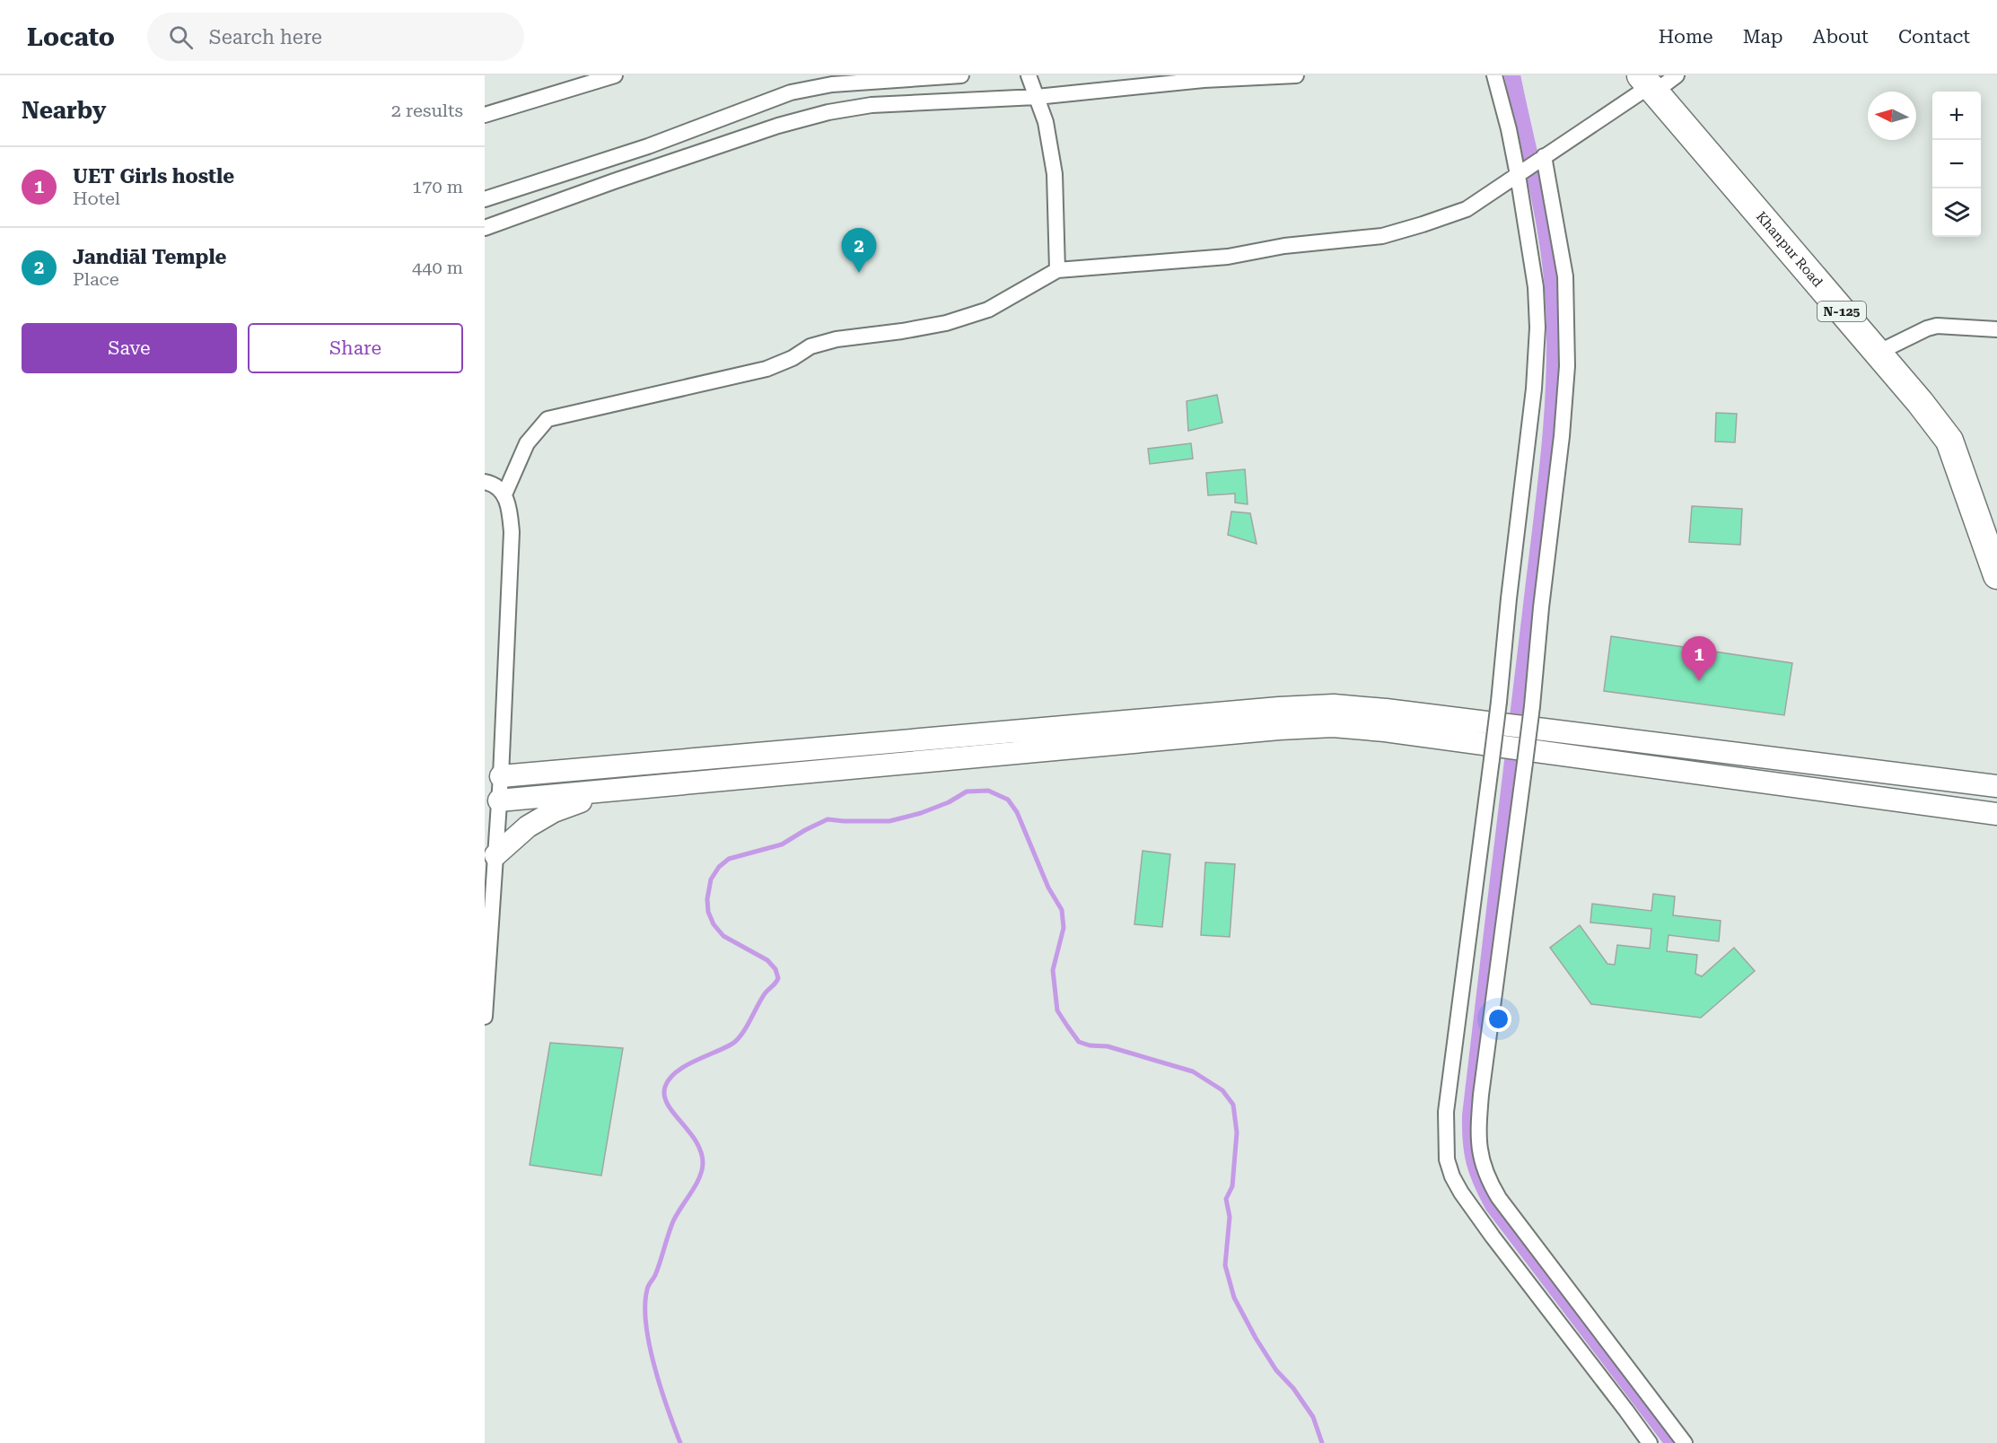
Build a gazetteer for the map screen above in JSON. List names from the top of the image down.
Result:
{
  "streets": {
    "highway": ["Khanpur Road", "N-125"]
  },
  "north": "left",
  "page": {
    "header": "Locato",
    "search": "Search here",
    "nav": [
      "Home",
      "Map",
      "About",
      "Contact"
    ],
    "heading": ["Nearby", "2 results"],
    "map_buttons": ["+", "−"],
    "list": [
      {
        "mark": "1",
        "name": "UET Girls hostle",
        "note": "Hotel",
        "value": "170 m"
      },
      {
        "mark": "2",
        "name": "Jandiāl Temple",
        "note": "Place",
        "value": "440 m"
      }
    ],
    "pins": ["2", "1"],
    "buttons": ["Save", "Share"]
  }
}
